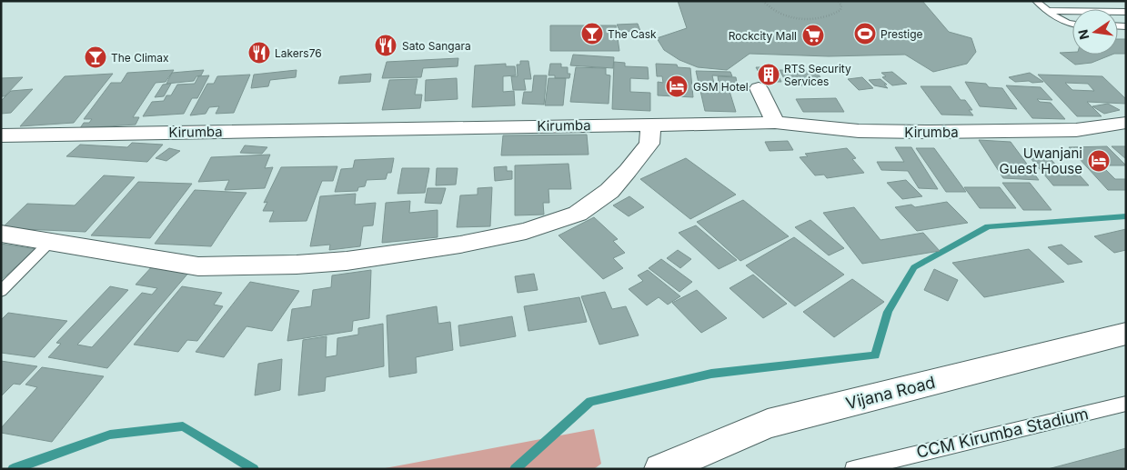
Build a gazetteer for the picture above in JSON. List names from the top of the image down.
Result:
{
  "streets": {
    "street": ["Kirumba", "Vijana Road"],
    "lane": ["CCM Kirumba Stadium"]
  },
  "places": {
    "bar": ["The Cask", "The Climax"],
    "sports": ["Prestige"],
    "supermarket": ["Rockcity Mall"],
    "restaurant": ["Sato Sangara", "Lakers76"],
    "building": ["RTS Security Services"],
    "hotel": ["GSM Hotel", "Uwanjani Guest House"]
  },
  "north": "left"
}
